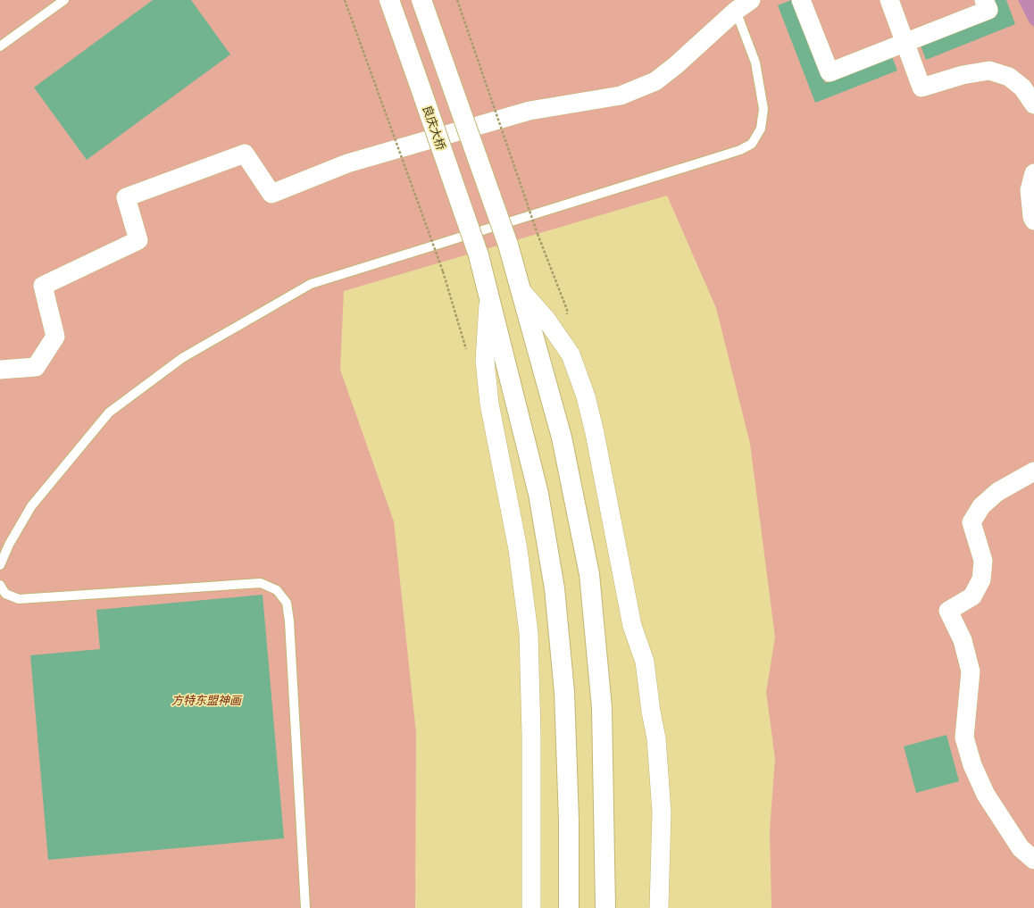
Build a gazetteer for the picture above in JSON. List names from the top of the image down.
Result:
{
  "streets": {
    "main road": ["良庆大桥"]
  },
  "parks": ["方特东盟神画"]
}
